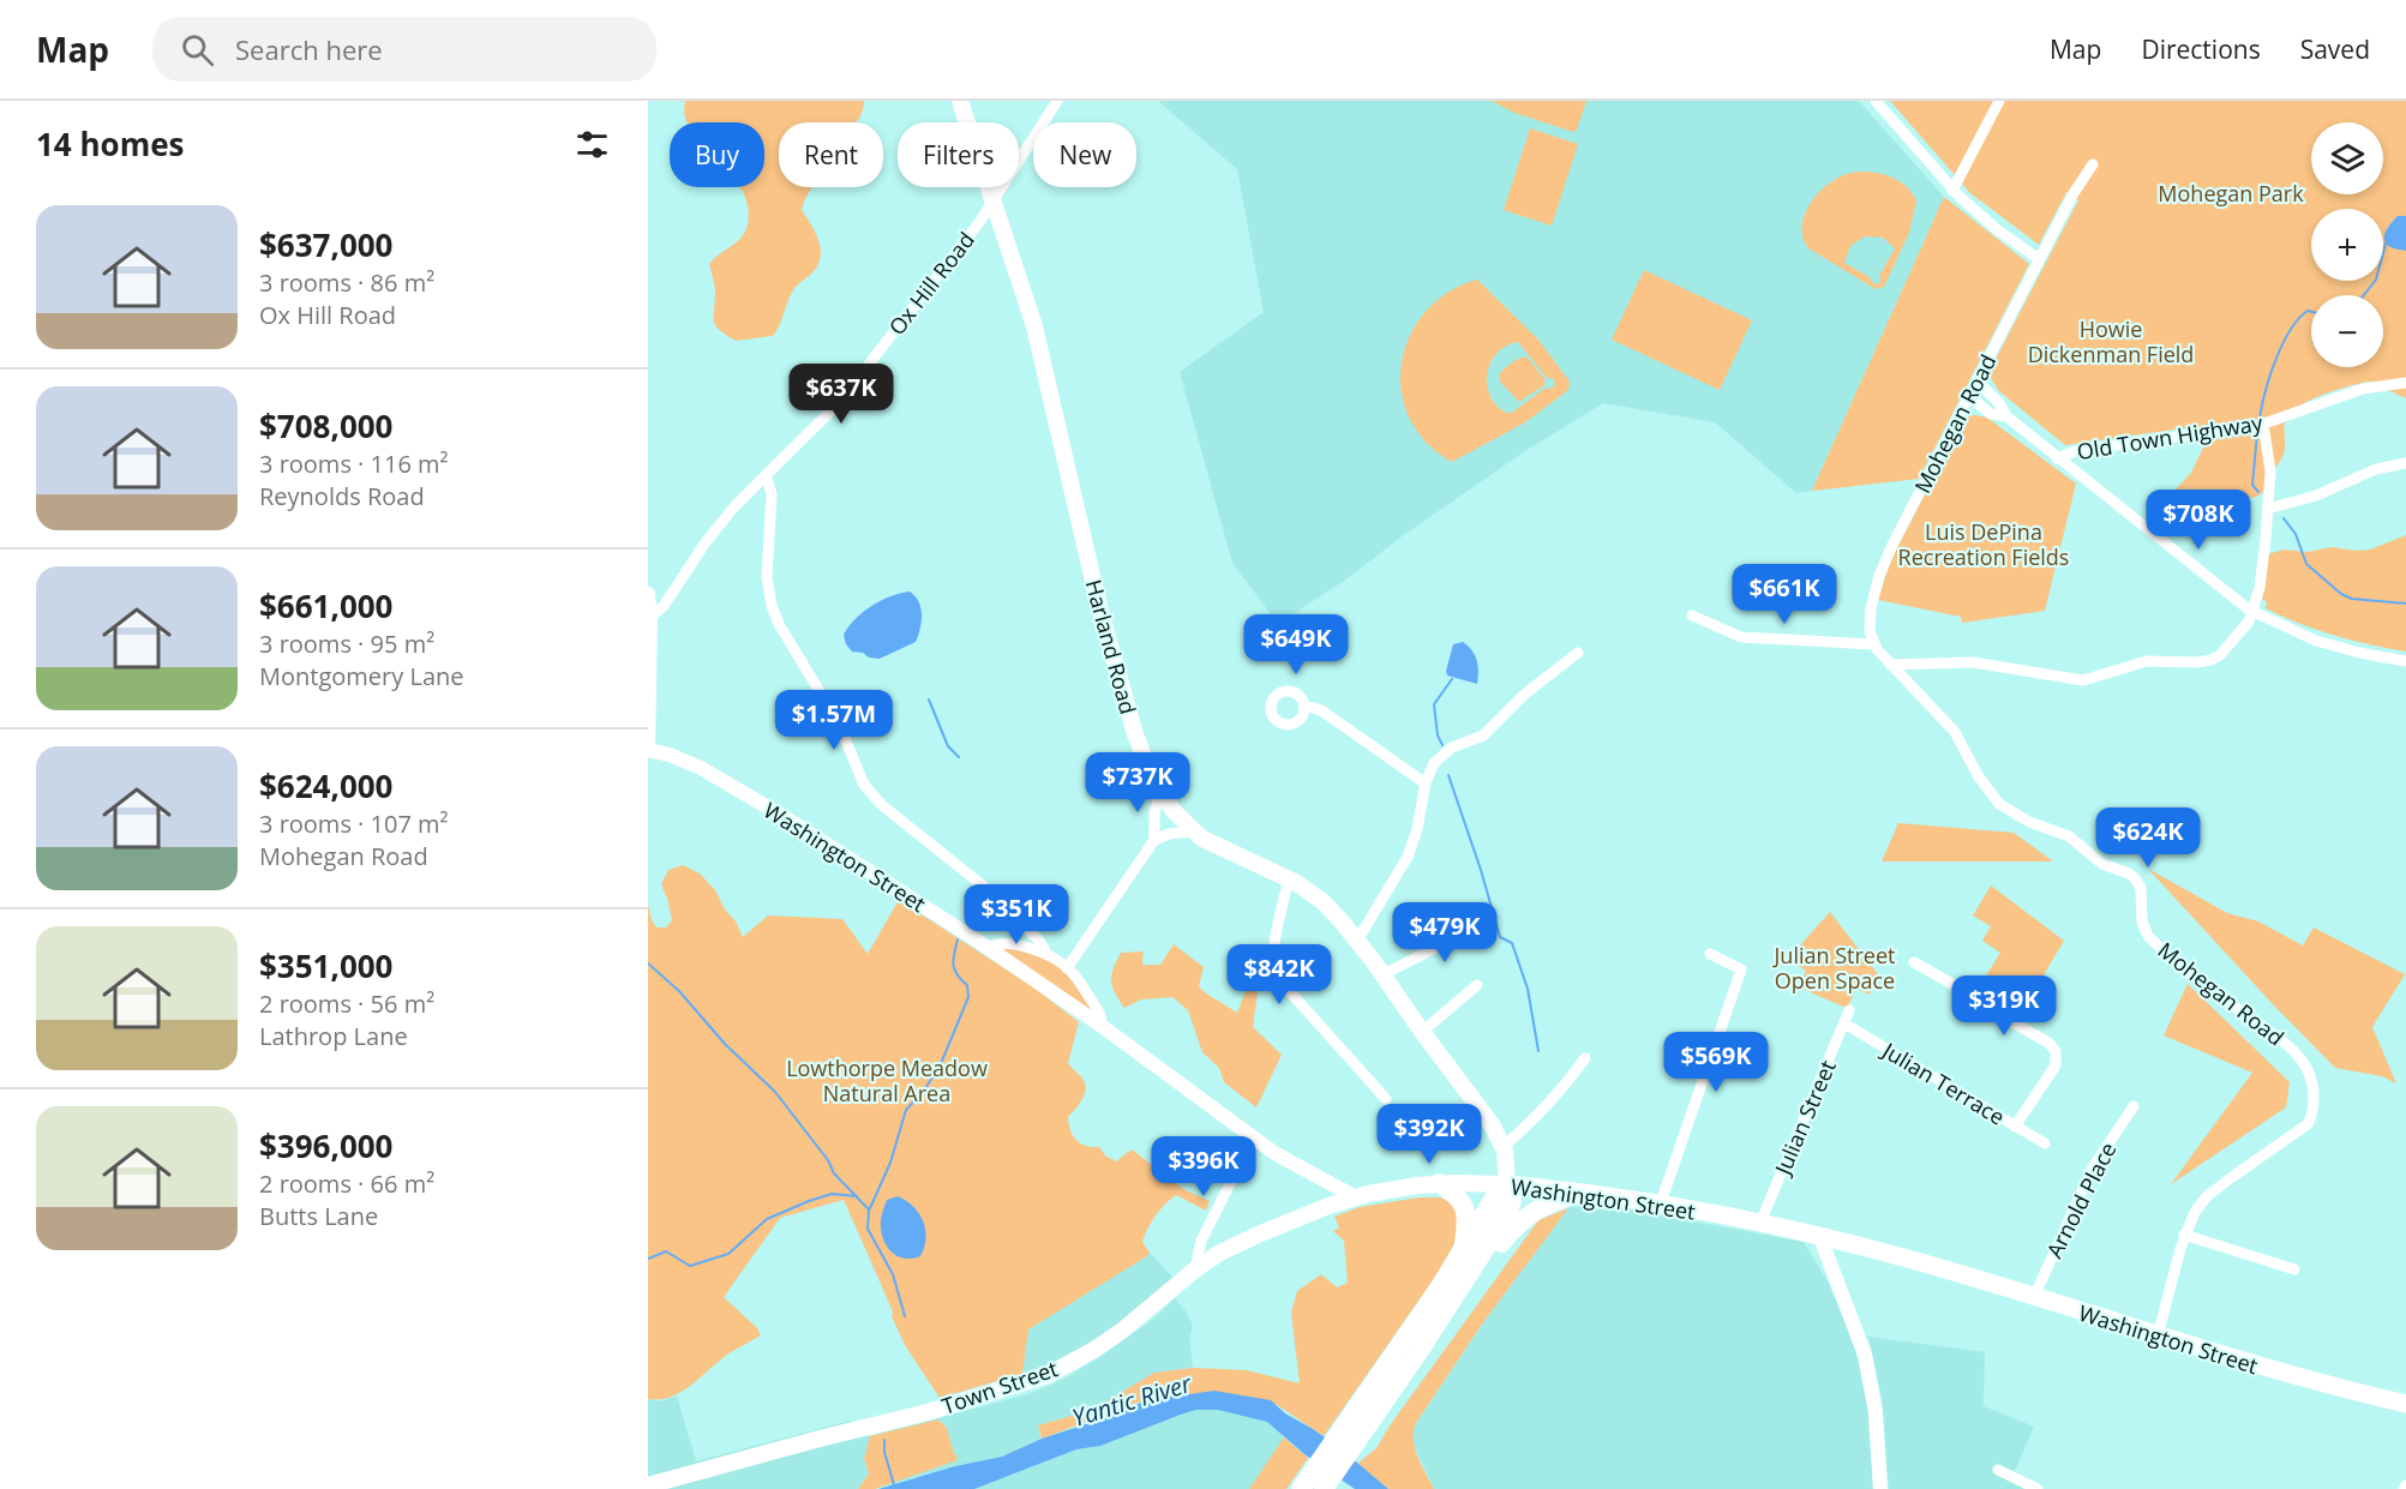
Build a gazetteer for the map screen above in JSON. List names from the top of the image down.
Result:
{
  "streets": {
    "highway": ["Washington Street"],
    "main road": ["Harland Road", "Town Street"],
    "street": [
      "Ox Hill Road",
      "Mohegan Road",
      "Old Town Highway",
      "Julian Terrace",
      "Julian Street",
      "Arnold Place"
    ]
  },
  "crossings": [
    ["Ox Hill Road", "Harland Road"],
    ["Mohegan Road", "Washington Street"],
    ["Harland Road", "Washington Street"],
    ["Washington Street", "Julian Street"],
    ["Washington Street", "Arnold Place"],
    ["Washington Street", "Town Street"],
    ["Julian Terrace", "Julian Street"]
  ],
  "water": ["Yantic River"],
  "parks": [
    "Mohegan Park",
    "Howie Dickenman Field",
    "Luis DePina Recreation Fields",
    "Julian Street Open Space",
    "Lowthorpe Meadow Natural Area"
  ],
  "page": {
    "header": "Map",
    "search": "Search here",
    "nav": ["Map", "Directions", "Saved"],
    "heading": "14 homes",
    "map_buttons": ["+", "−"],
    "chip": [
      "Buy",
      "Rent",
      "Filters",
      "New"
    ],
    "list": [
      {
        "name": "$637,000",
        "note": "3 rooms · 86 m² · Ox Hill Road"
      },
      {
        "name": "$708,000",
        "note": "3 rooms · 116 m² · Reynolds Road"
      },
      {
        "name": "$661,000",
        "note": "3 rooms · 95 m² · Montgomery Lane"
      },
      {
        "name": "$624,000",
        "note": "3 rooms · 107 m² · Mohegan Road"
      },
      {
        "name": "$351,000",
        "note": "2 rooms · 56 m² · Lathrop Lane"
      },
      {
        "name": "$396,000",
        "note": "2 rooms · 66 m² · Butts Lane"
      }
    ],
    "price": [
      "$637K",
      "$708K",
      "$661K",
      "$649K",
      "$1.57M",
      "$737K",
      "$624K",
      "$351K",
      "$479K",
      "$842K",
      "$319K",
      "$569K",
      "$392K",
      "$396K"
    ]
  }
}
